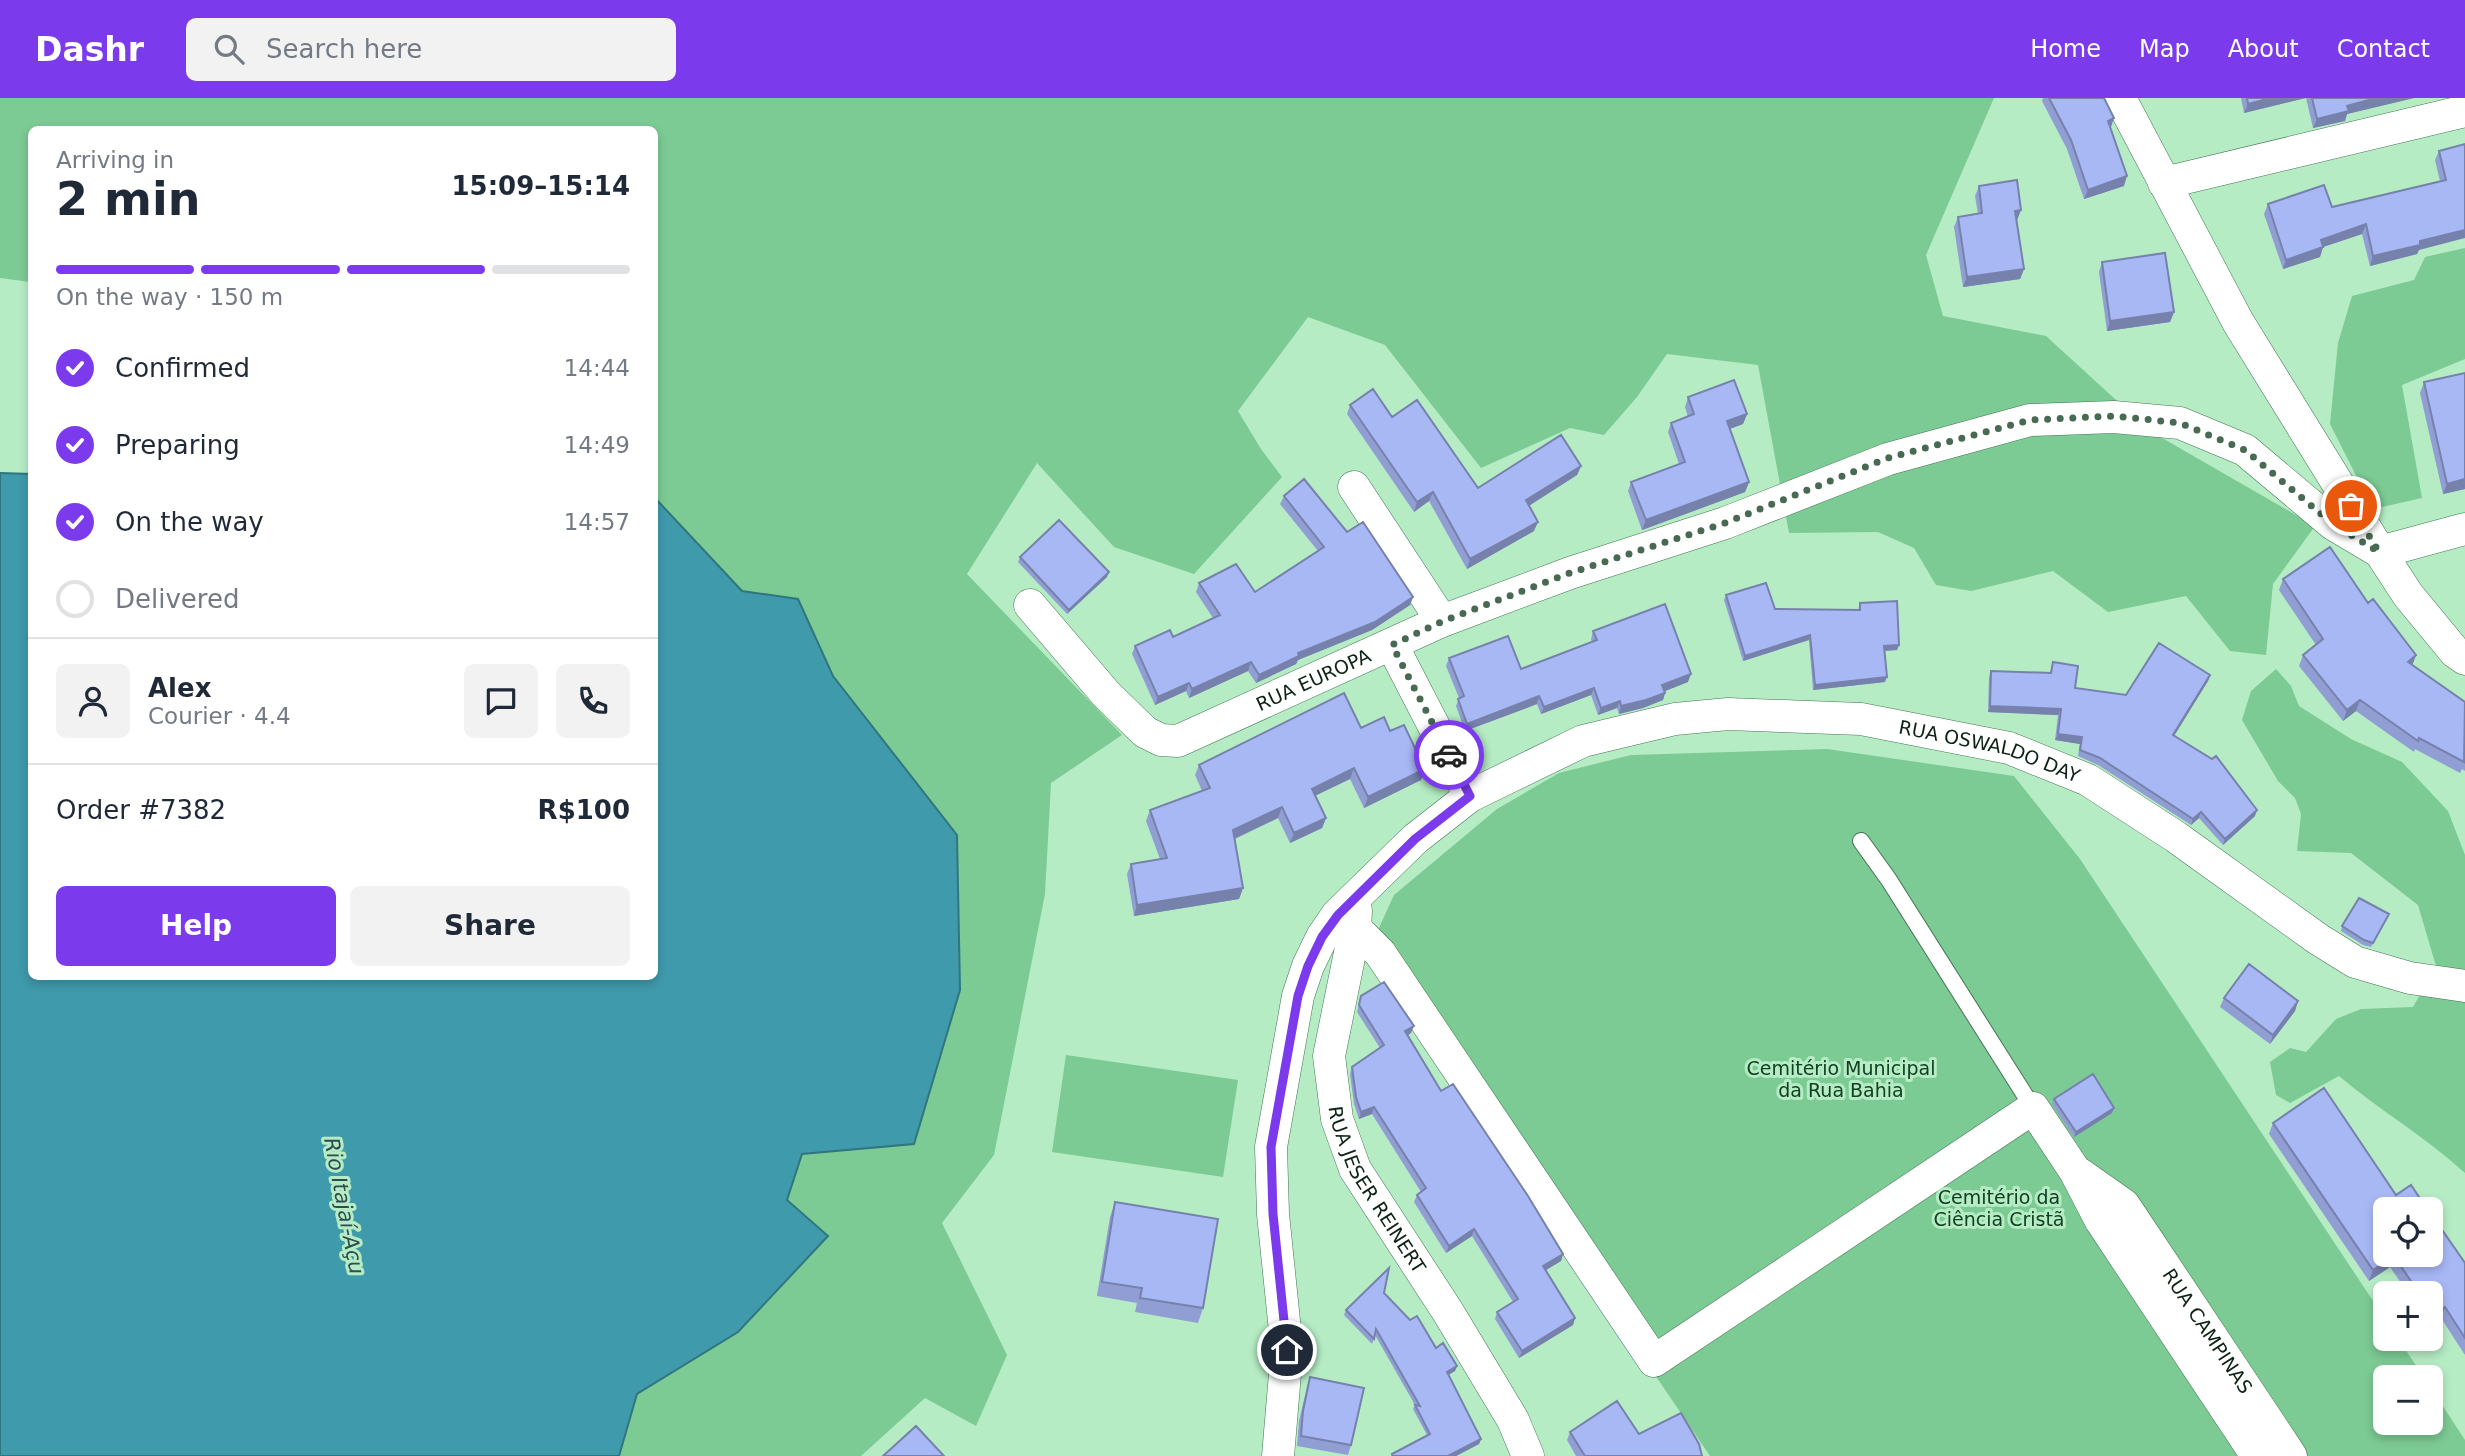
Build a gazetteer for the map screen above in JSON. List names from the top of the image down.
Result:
{
  "streets": {
    "street": [
      "RUA EUROPA",
      "RUA OSWALDO DAY",
      "RUA JESER REINERT",
      "RUA CAMPINAS"
    ]
  },
  "crossings": [
    ["RUA OSWALDO DAY", "RUA JESER REINERT"]
  ],
  "water": ["Rio Itajaí-Açu"],
  "parks": ["Cemitério Municipal da Rua Bahia", "Cemitério da Ciência Cristã"],
  "page": {
    "header": "Dashr",
    "search": "Search here",
    "nav": [
      "Home",
      "Map",
      "About",
      "Contact"
    ],
    "heading": ["2 min", "Arriving in", "15:09–15:14"],
    "panel": [
      "Alex",
      "Courier · 4.4",
      "Order #7382",
      "R$100"
    ],
    "bar": "On the way · 150 m",
    "list": [
      ["Confirmed", "14:44"],
      ["Preparing", "14:49"],
      ["On the way", "14:57"],
      "Delivered"
    ],
    "buttons": ["Help", "Share"],
    "map_buttons": ["+", "−"]
  }
}
